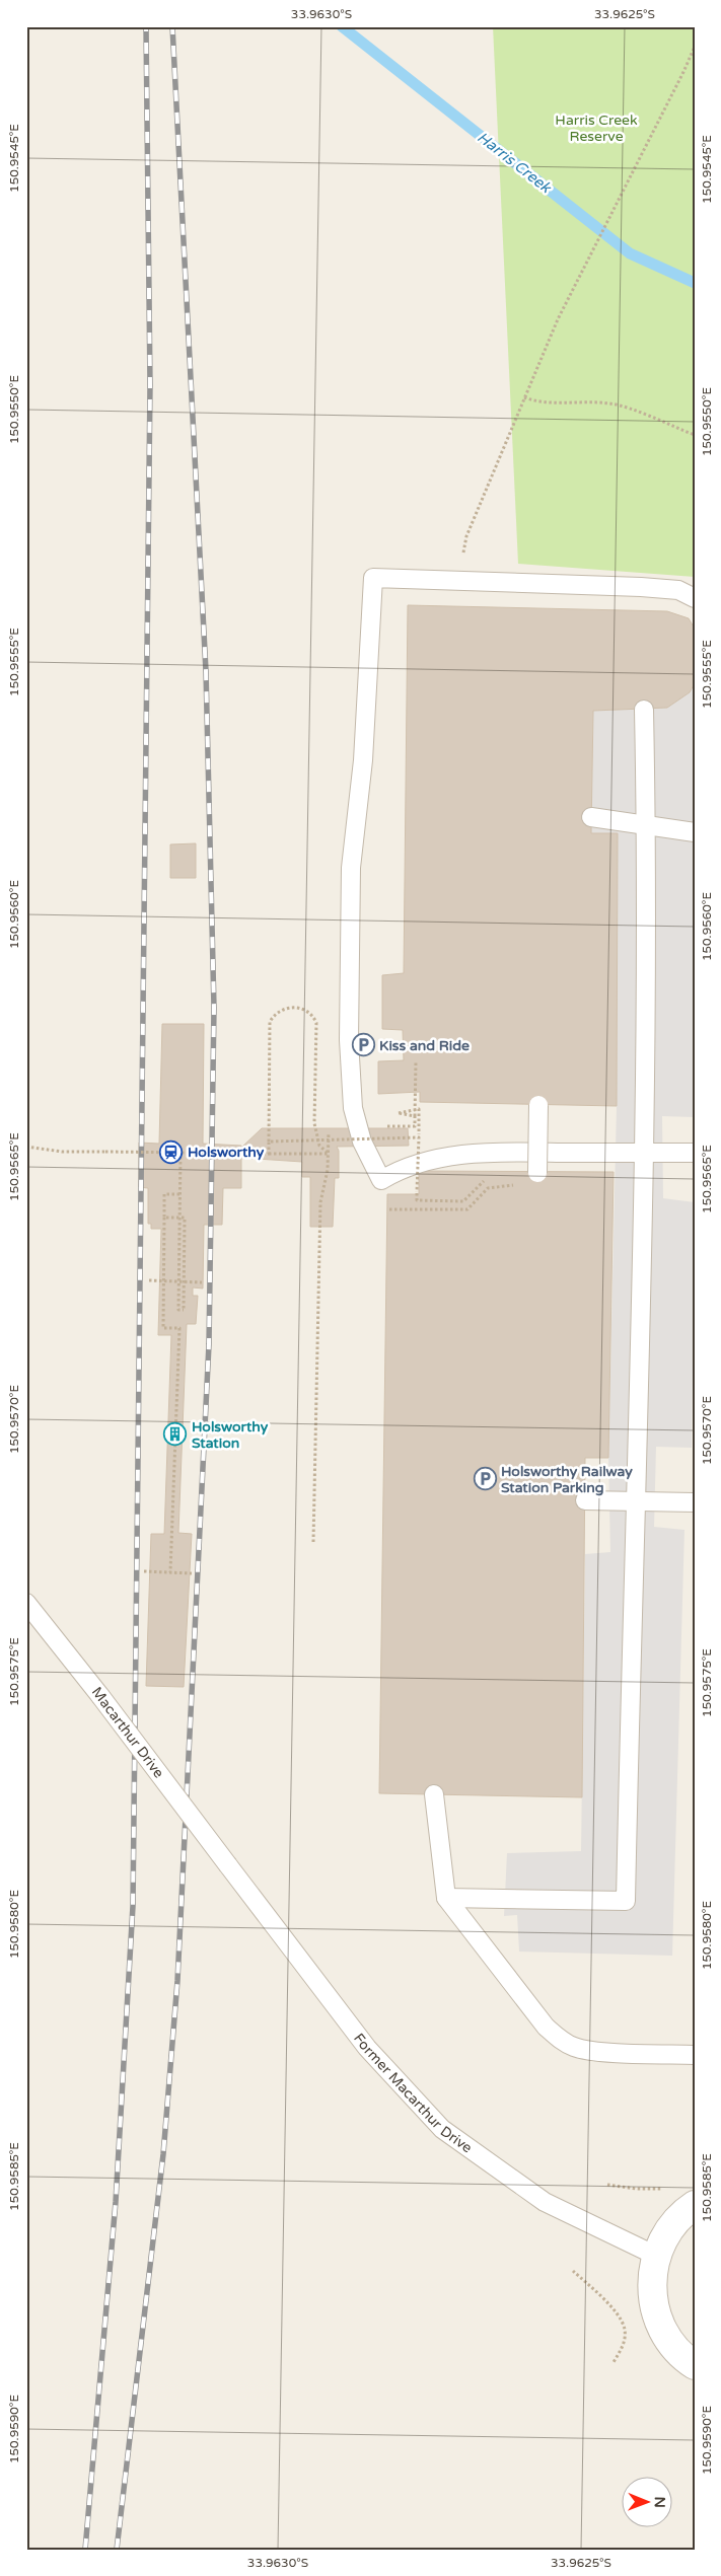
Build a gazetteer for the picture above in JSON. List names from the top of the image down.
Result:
{
  "streets": {
    "lane": ["Macarthur Drive", "Former Macarthur Drive"]
  },
  "crossings": [
    ["Macarthur Drive", "Former Macarthur Drive"]
  ],
  "water": ["Harris Creek"],
  "parks": ["Harris Creek Reserve"],
  "places": {
    "parking": ["Kiss and Ride", "Holsworthy Railway Station Parking"],
    "station": ["Holsworthy"],
    "building": ["Holsworthy Station"]
  },
  "north": "right",
  "coordinates": [
    "33.9630°S",
    "33.9625°S",
    "150.9545°E",
    "150.9550°E",
    "150.9555°E",
    "150.9560°E",
    "150.9565°E",
    "150.9570°E",
    "150.9575°E",
    "150.9580°E",
    "150.9585°E",
    "150.9590°E"
  ]
}
